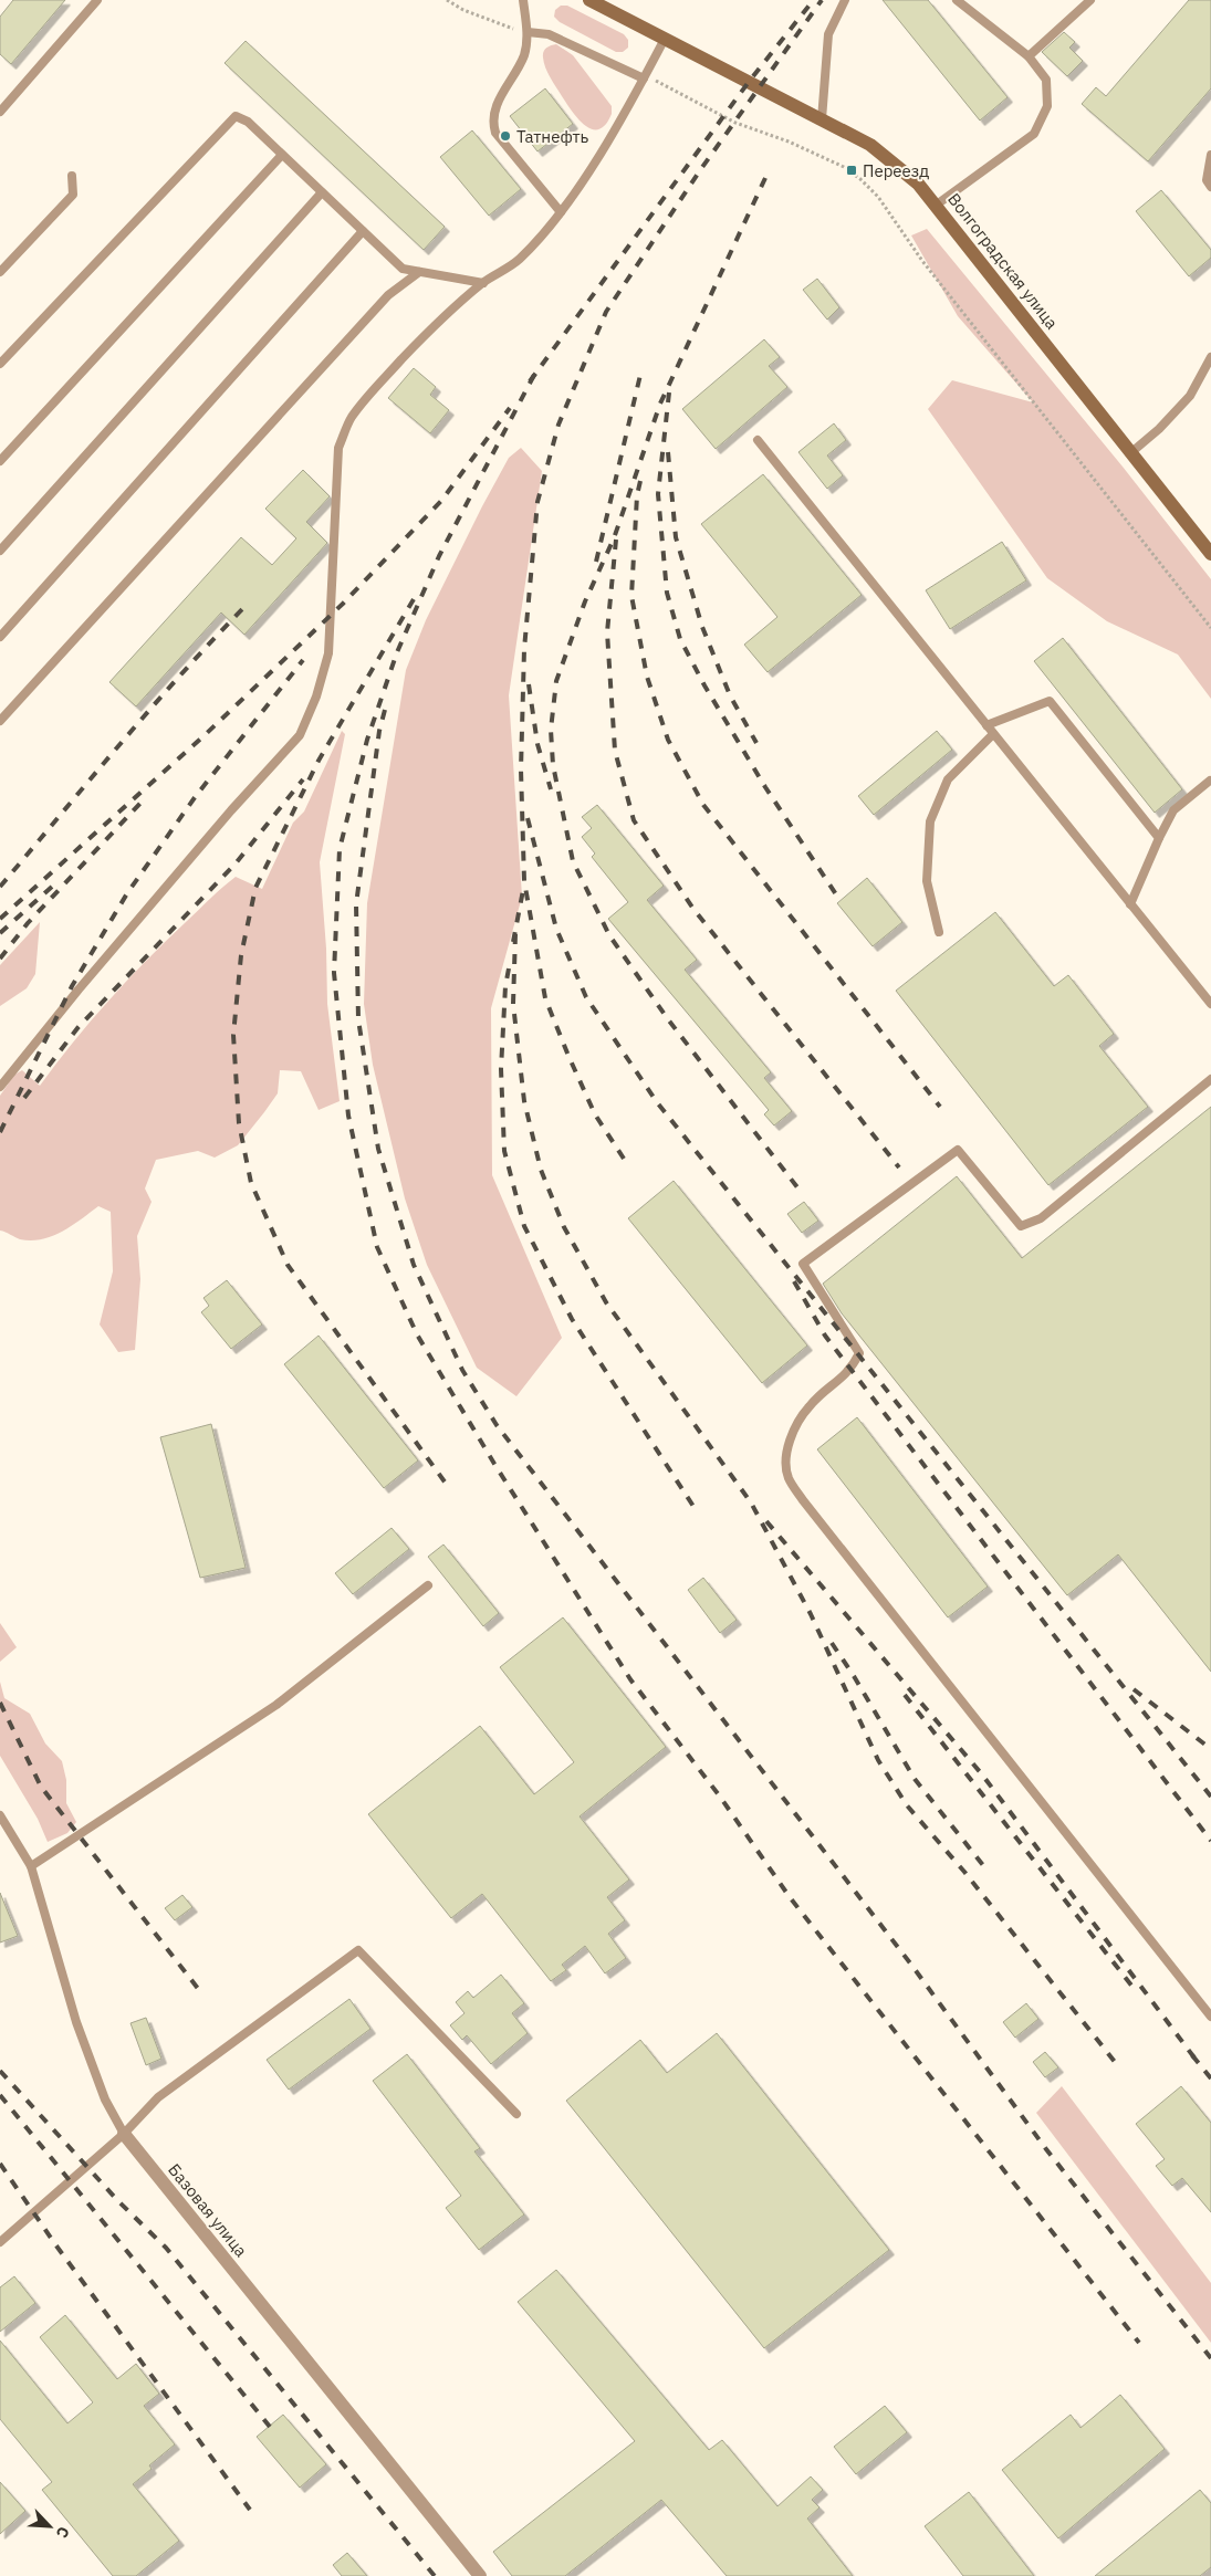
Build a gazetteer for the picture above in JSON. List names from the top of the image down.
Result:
{
  "streets": {
    "main road": ["Волгоградская улица"],
    "street": ["Базовая улица"]
  },
  "places": {
    "other": ["Татнефть"],
    "transit": ["Переезд"]
  },
  "north": "bottom right"
}
